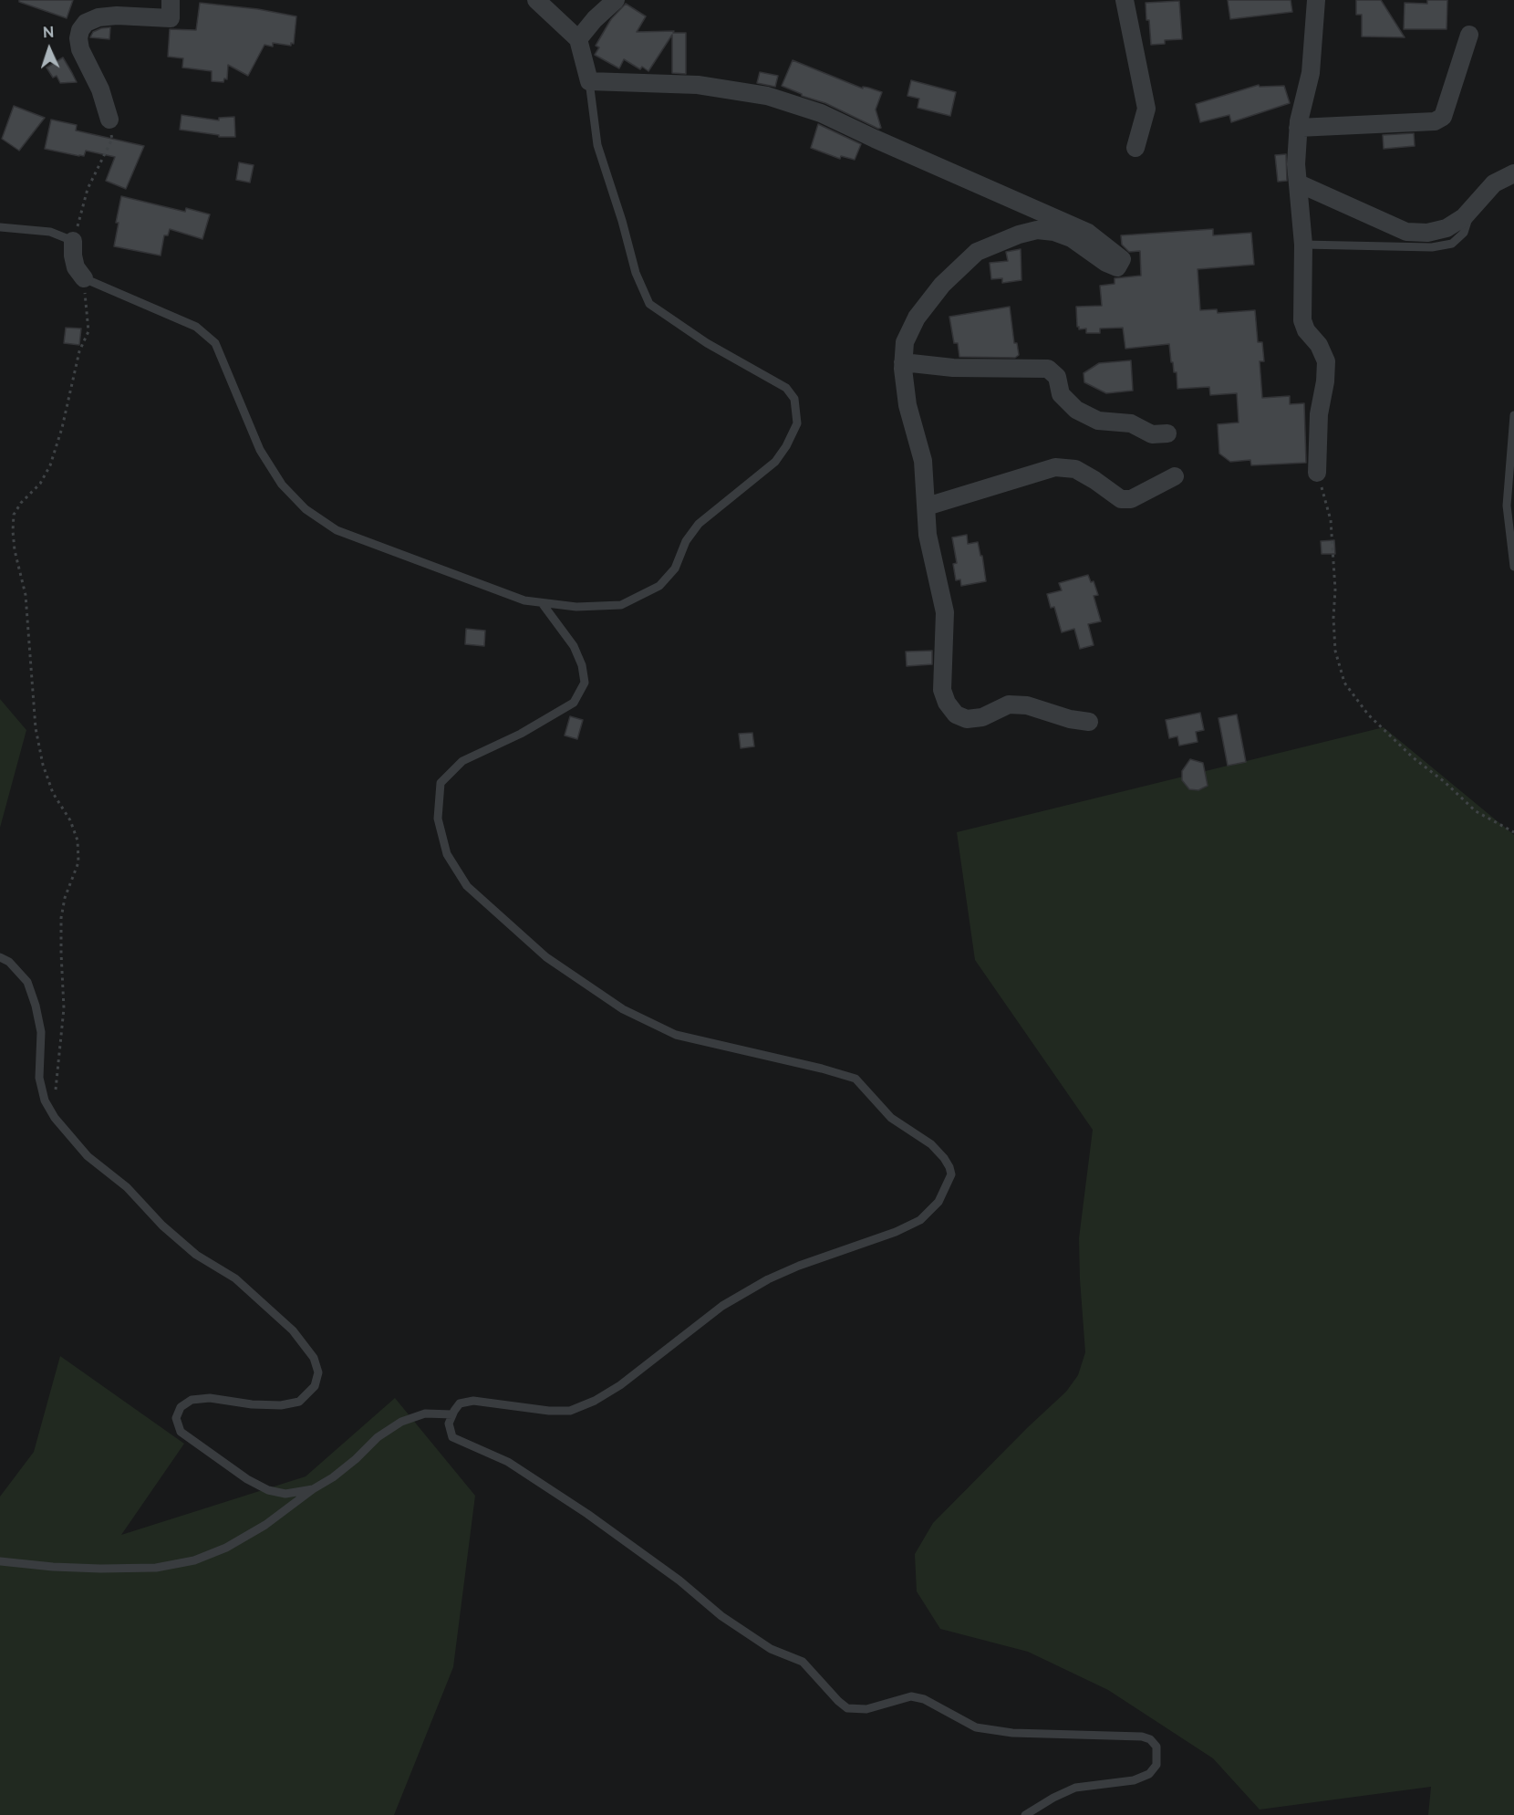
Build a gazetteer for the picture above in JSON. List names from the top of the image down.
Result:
{
  "north": "top"
}
